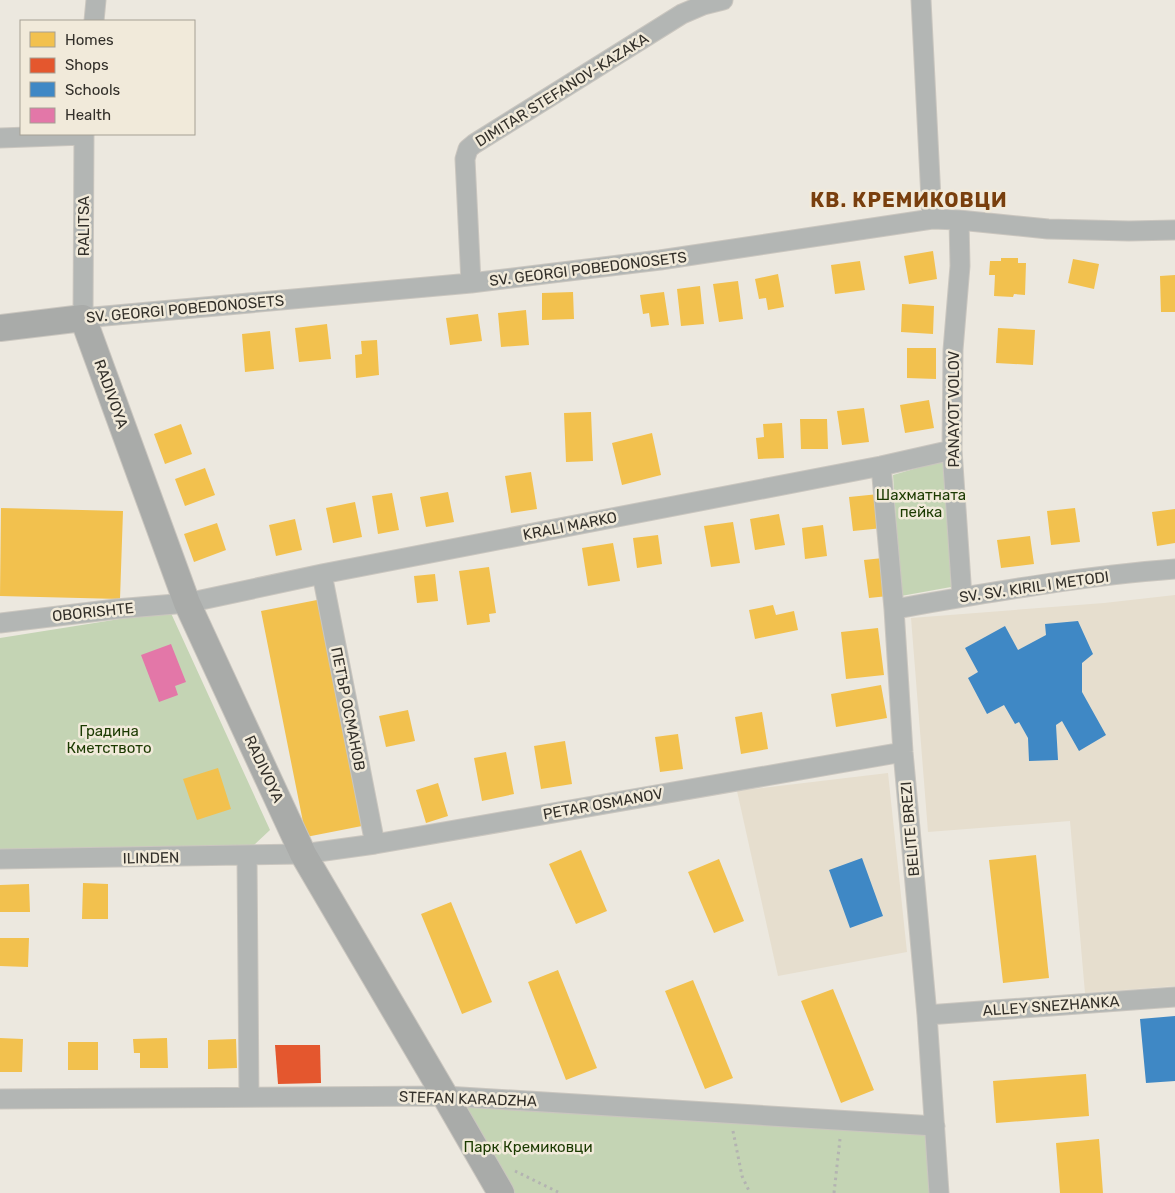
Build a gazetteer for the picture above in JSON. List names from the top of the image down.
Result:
{
  "streets": {
    "street": [
      "DIMITAR STEFANOV-KAZAKA",
      "RALITSA",
      "SV. GEORGI POBEDONOSETS",
      "RADIVOYA",
      "PANAYOT VOLOV",
      "KRALI MARKO",
      "SV. SV. KIRIL I METODI",
      "OBORISHTE",
      "ПЕТЪР ОСМАНОВ",
      "PETAR OSMANOV",
      "BELITE BREZI",
      "ILINDEN",
      "ALLEY SNEZHANKA",
      "STEFAN KARADZHA"
    ]
  },
  "crossings": [
    ["DIMITAR STEFANOV-KAZAKA", "SV. GEORGI POBEDONOSETS"],
    ["RALITSA", "SV. GEORGI POBEDONOSETS"],
    ["RALITSA", "RADIVOYA"],
    ["SV. GEORGI POBEDONOSETS", "RADIVOYA"],
    ["SV. GEORGI POBEDONOSETS", "PANAYOT VOLOV"],
    ["RADIVOYA", "KRALI MARKO"],
    ["RADIVOYA", "OBORISHTE"],
    ["RADIVOYA", "PETAR OSMANOV"],
    ["RADIVOYA", "ILINDEN"],
    ["RADIVOYA", "STEFAN KARADZHA"],
    ["PANAYOT VOLOV", "KRALI MARKO"],
    ["PANAYOT VOLOV", "SV. SV. KIRIL I METODI"],
    ["KRALI MARKO", "OBORISHTE"],
    ["KRALI MARKO", "ПЕТЪР ОСМАНОВ"],
    ["KRALI MARKO", "BELITE BREZI"],
    ["SV. SV. KIRIL I METODI", "BELITE BREZI"],
    ["ПЕТЪР ОСМАНОВ", "PETAR OSMANOV"],
    ["PETAR OSMANOV", "BELITE BREZI"],
    ["PETAR OSMANOV", "ILINDEN"],
    ["BELITE BREZI", "ALLEY SNEZHANKA"],
    ["BELITE BREZI", "STEFAN KARADZHA"]
  ],
  "districts": ["КВ. КРЕМИКОВЦИ"],
  "parks": ["Шахматната пейка", "Градина Кметството", "Парк Кремиковци"],
  "legend": [
    "Homes",
    "Shops",
    "Schools",
    "Health"
  ]
}
